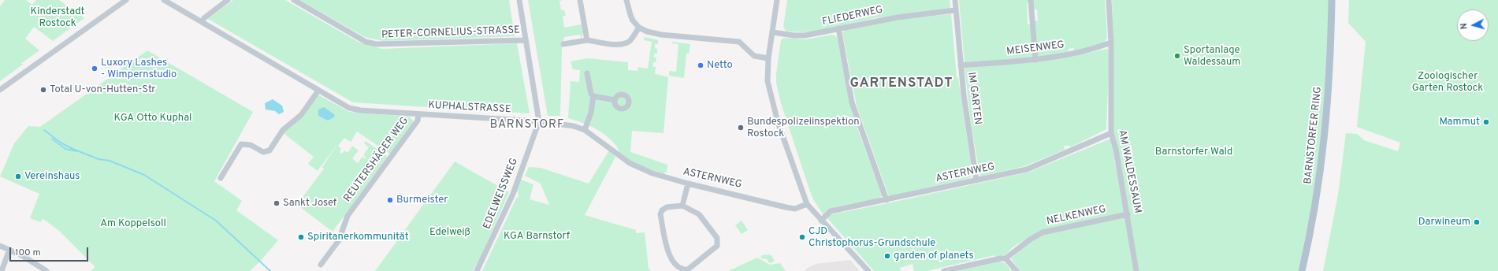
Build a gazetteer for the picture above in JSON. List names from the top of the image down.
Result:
{
  "streets": {
    "main road": ["BARNSTORFER RING"],
    "street": [
      "FLIEDERWEG",
      "PETER-CORNELIUS-STRASSE",
      "MEISENWEG",
      "IM GARTEN",
      "KUPHALSTRASSE",
      "REUTERSHÄGER WEG",
      "AM WALDESSAUM",
      "ASTERNWEG",
      "EDELWEISSWEG",
      "NELKENWEG"
    ]
  },
  "crossings": [
    ["FLIEDERWEG", "IM GARTEN"],
    ["MEISENWEG", "IM GARTEN"],
    ["MEISENWEG", "AM WALDESSAUM"],
    ["IM GARTEN", "ASTERNWEG"],
    ["KUPHALSTRASSE", "REUTERSHÄGER WEG"],
    ["KUPHALSTRASSE", "ASTERNWEG"],
    ["KUPHALSTRASSE", "EDELWEISSWEG"],
    ["AM WALDESSAUM", "ASTERNWEG"],
    ["AM WALDESSAUM", "NELKENWEG"]
  ],
  "districts": ["GARTENSTADT", "BARNSTORF"],
  "parks": [
    "Kinderstadt Rostock",
    "Zoologischer Garten Rostock",
    "KGA Otto Kuphal",
    "Barnstorfer Wald",
    "Am Koppelsoll",
    "Edelweiß",
    "KGA Barnstorf"
  ],
  "places": [
    "Sportanlage Waldessaum",
    "Netto",
    "Luxory Lashes - Wimpernstudio",
    "Total U-von-Hutten-Str",
    "Mammut",
    "Bundespolizeiinspektion Rostock",
    "Vereinshaus",
    "Burmeister",
    "Sankt Josef",
    "Darwineum",
    "Spiritanerkommunität",
    "CJD Christophorus-Grundschule",
    "garden of planets"
  ],
  "scale_bar": "100 m",
  "north": "left"
}
